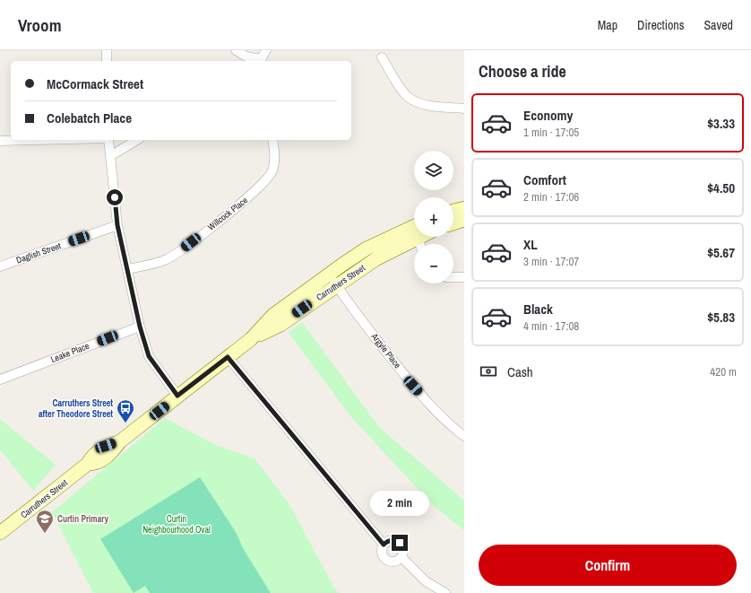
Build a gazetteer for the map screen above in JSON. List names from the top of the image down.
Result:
{
  "streets": {
    "main road": ["Carruthers Street"],
    "street": [
      "Willcock Place",
      "Daglish Street",
      "Argyle Place",
      "Leake Place"
    ]
  },
  "crossings": [
    ["Carruthers Street", "Argyle Place"]
  ],
  "parks": ["Curtin Neighbourhood Oval"],
  "places": {
    "bus stop": ["Carruthers Street after Theodore Street"],
    "school or university": ["Curtin Primary"]
  },
  "page": {
    "header": "Vroom",
    "nav": ["Map", "Directions", "Saved"],
    "heading": "Choose a ride",
    "banner": ["McCormack Street", "Colebatch Place"],
    "list": [
      {
        "name": "Economy",
        "note": "1 min · 17:05",
        "value": "$3.33"
      },
      {
        "name": "Comfort",
        "note": "2 min · 17:06",
        "value": "$4.50"
      },
      {
        "name": "XL",
        "note": "3 min · 17:07",
        "value": "$5.67"
      },
      {
        "name": "Black",
        "note": "4 min · 17:08",
        "value": "$5.83"
      }
    ],
    "map_buttons": ["+", "−"],
    "pay": ["Cash", "420 m"],
    "bubble": "2 min",
    "buttons": "Confirm"
  }
}
